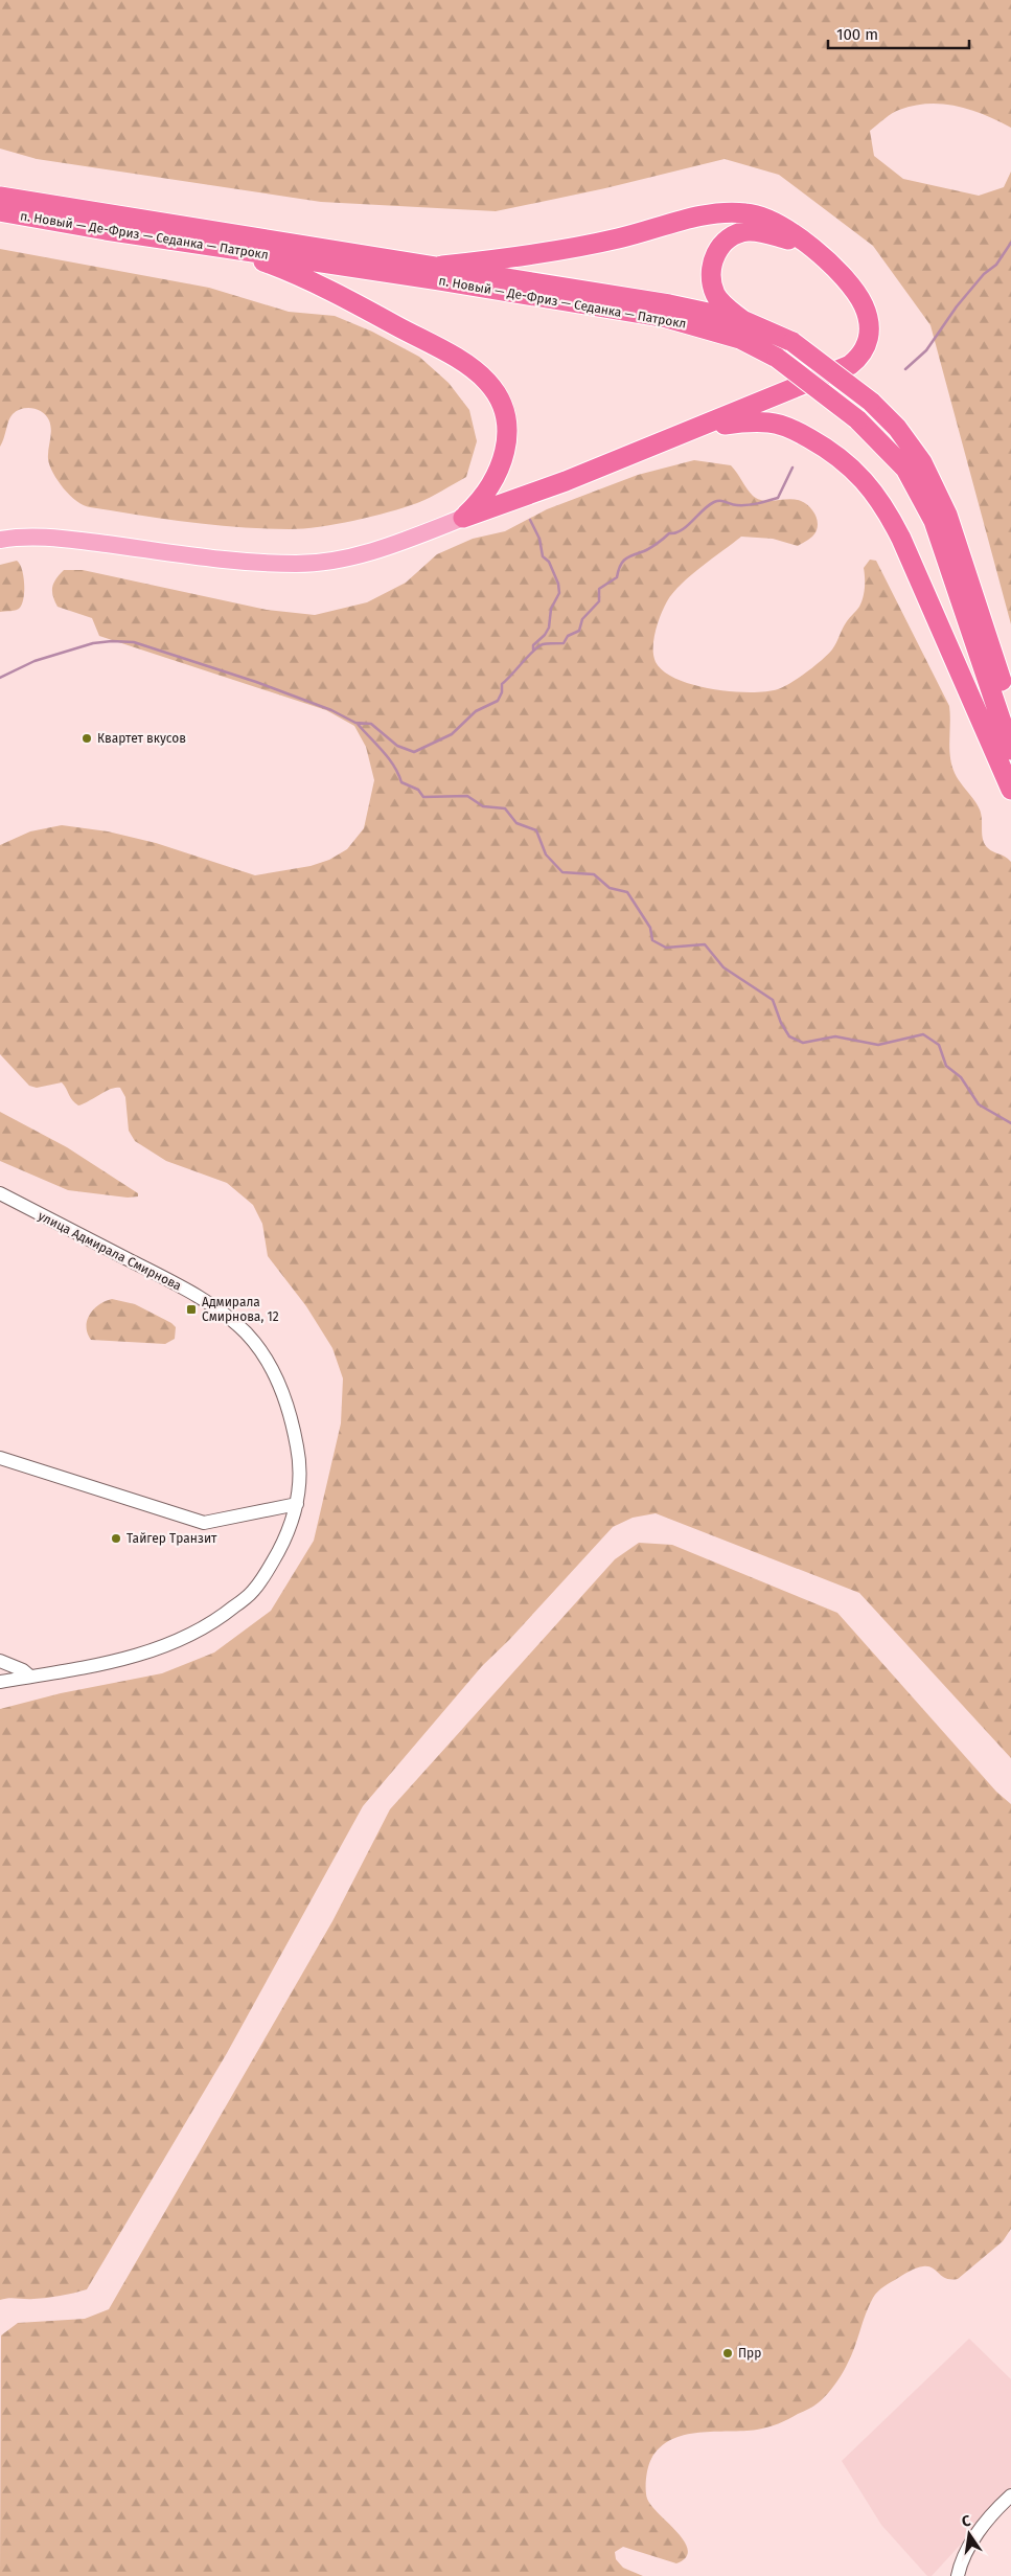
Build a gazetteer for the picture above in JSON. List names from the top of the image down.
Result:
{
  "streets": {
    "highway": ["п. Новый — Де-Фриз — Седанка — Патрокл"],
    "street": ["улица Адмирала Смирнова"]
  },
  "places": {
    "other": ["Квартет вкусов", "Тайгер Транзит", "Прр"],
    "transit": ["Адмирала Смирнова, 12"]
  },
  "scale_bar": "100 m",
  "north": "top"
}
